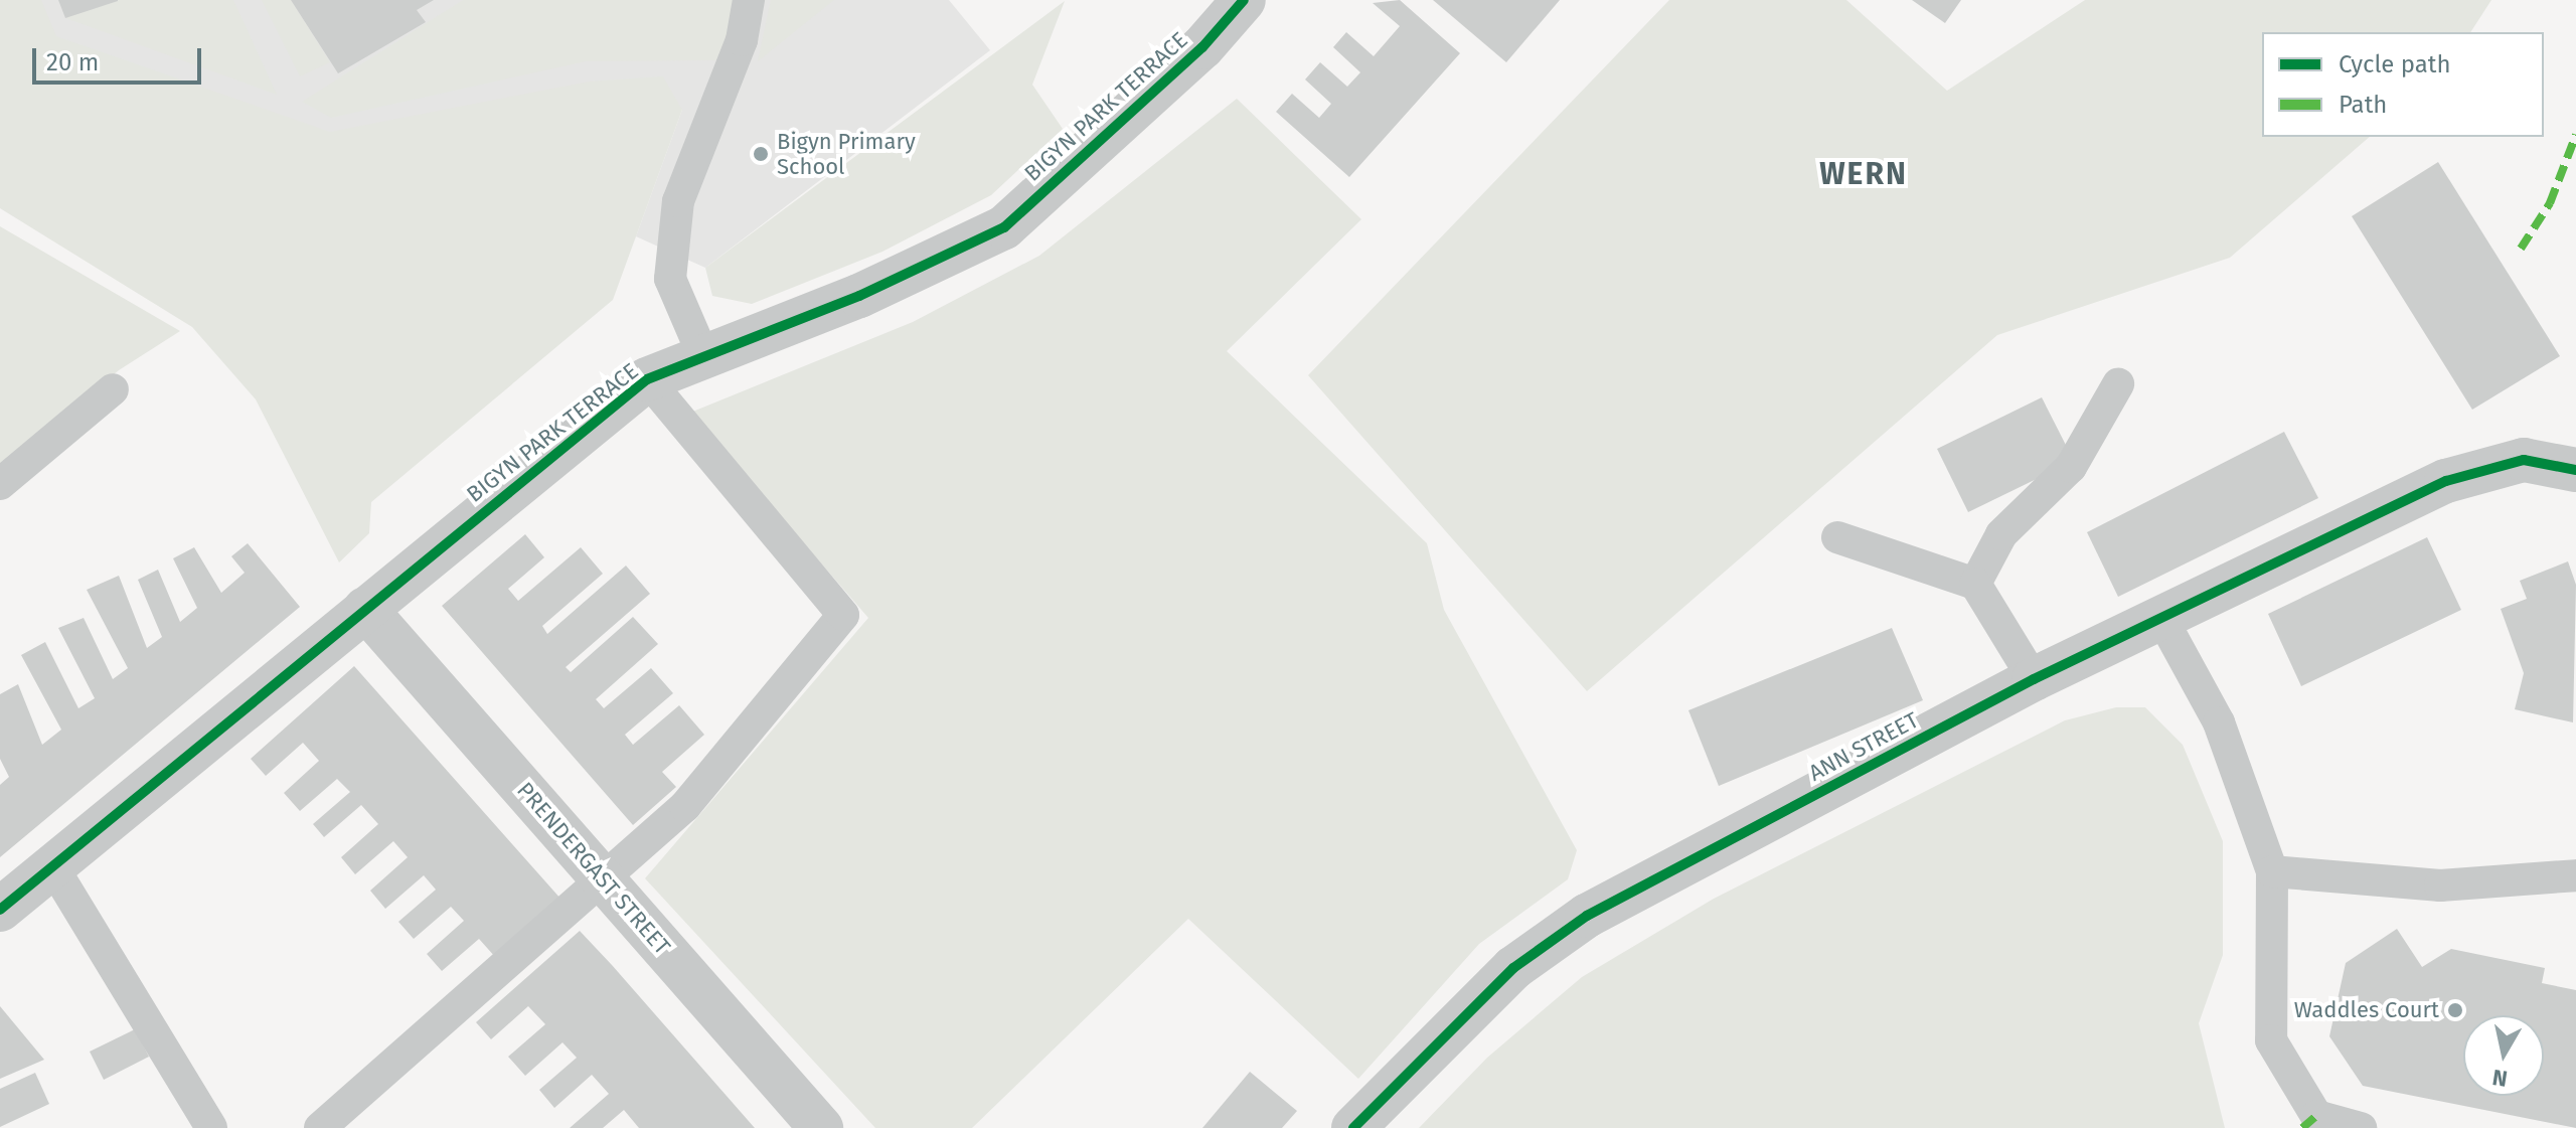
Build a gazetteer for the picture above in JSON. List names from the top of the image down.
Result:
{
  "streets": {
    "street": ["BIGYN PARK TERRACE", "ANN STREET", "PRENDERGAST STREET"]
  },
  "crossings": [
    ["BIGYN PARK TERRACE", "PRENDERGAST STREET"]
  ],
  "districts": ["WERN"],
  "places": ["Bigyn Primary School", "Waddles Court"],
  "legend": ["Cycle path", "Path"],
  "scale_bar": "20 m",
  "north": "bottom"
}
